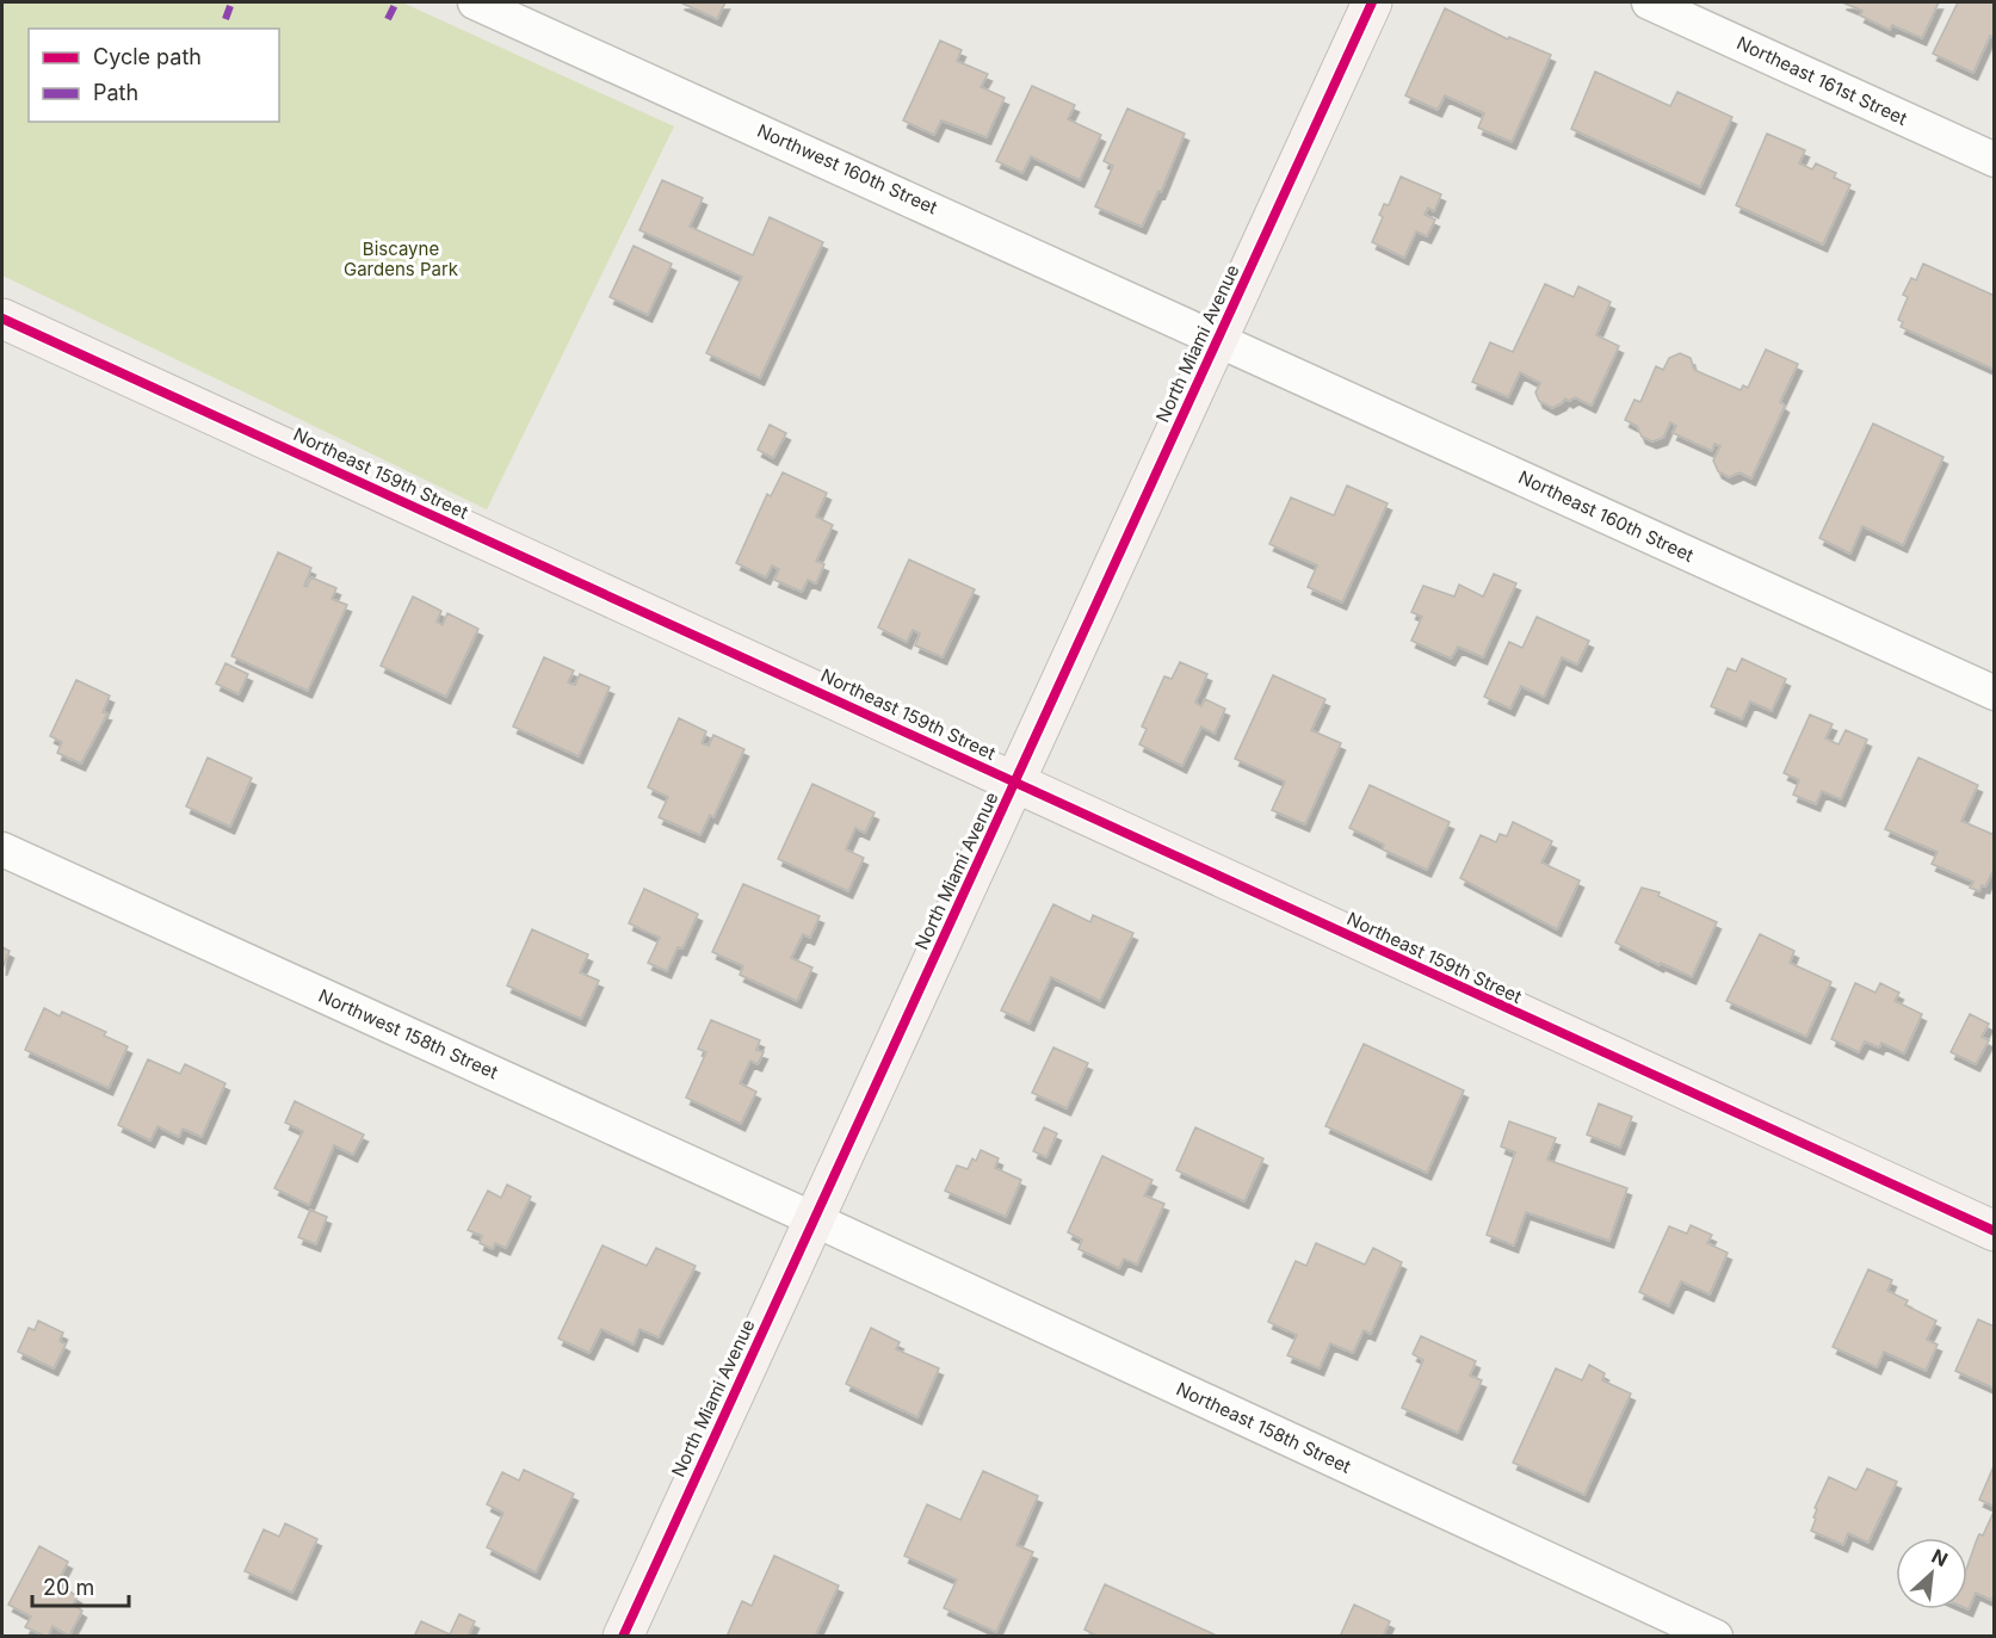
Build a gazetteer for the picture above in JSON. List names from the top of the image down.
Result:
{
  "streets": {
    "street": [
      "Northeast 161st Street",
      "Northwest 160th Street",
      "North Miami Avenue",
      "Northeast 159th Street",
      "Northeast 160th Street",
      "Northwest 158th Street",
      "Northeast 158th Street"
    ]
  },
  "crossings": [
    ["Northwest 160th Street", "North Miami Avenue"],
    ["Northwest 160th Street", "Northeast 160th Street"],
    ["North Miami Avenue", "Northeast 159th Street"],
    ["North Miami Avenue", "Northeast 160th Street"],
    ["North Miami Avenue", "Northwest 158th Street"],
    ["North Miami Avenue", "Northeast 158th Street"],
    ["Northwest 158th Street", "Northeast 158th Street"]
  ],
  "parks": ["Biscayne Gardens Park"],
  "legend": ["Cycle path", "Path"],
  "scale_bar": "20 m",
  "north": "top right"
}
